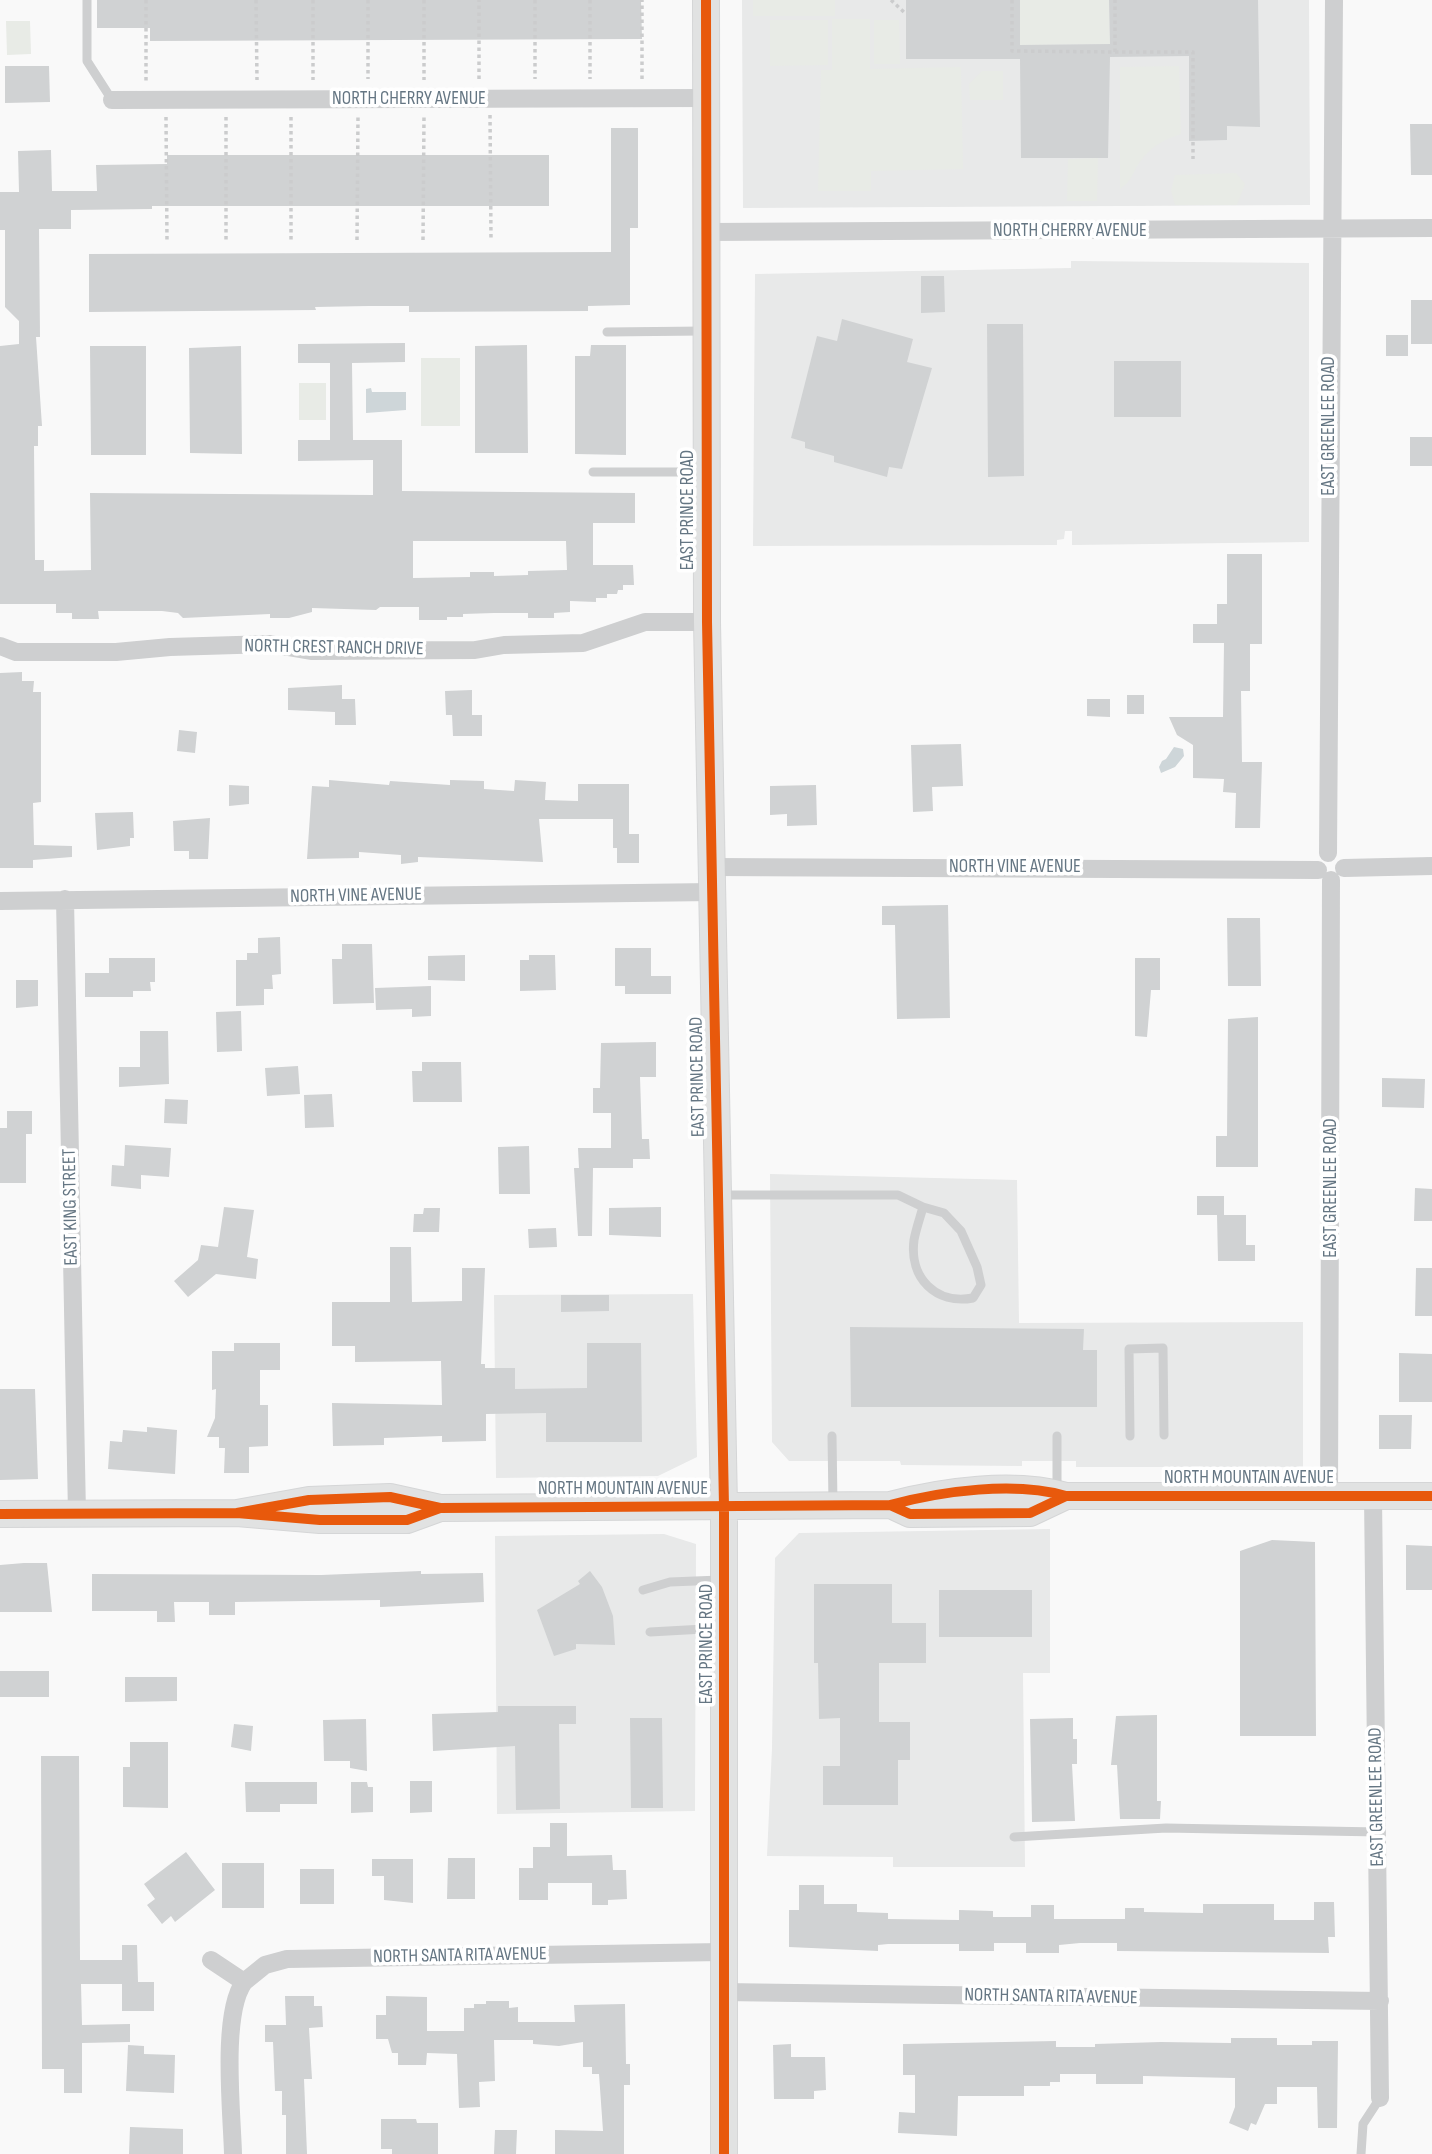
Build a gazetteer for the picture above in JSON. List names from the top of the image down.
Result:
{
  "streets": {
    "main road": ["EAST PRINCE ROAD", "NORTH MOUNTAIN AVENUE"],
    "street": [
      "NORTH CHERRY AVENUE",
      "EAST GREENLEE ROAD",
      "NORTH CREST RANCH DRIVE",
      "NORTH VINE AVENUE",
      "EAST KING STREET",
      "NORTH SANTA RITA AVENUE"
    ]
  },
  "crossings": [
    ["NORTH CHERRY AVENUE", "EAST GREENLEE ROAD"],
    ["NORTH CHERRY AVENUE", "EAST PRINCE ROAD"],
    ["EAST GREENLEE ROAD", "NORTH VINE AVENUE"],
    ["EAST GREENLEE ROAD", "NORTH MOUNTAIN AVENUE"],
    ["EAST GREENLEE ROAD", "NORTH SANTA RITA AVENUE"],
    ["EAST PRINCE ROAD", "NORTH CREST RANCH DRIVE"],
    ["EAST PRINCE ROAD", "NORTH VINE AVENUE"],
    ["EAST PRINCE ROAD", "NORTH MOUNTAIN AVENUE"],
    ["EAST PRINCE ROAD", "NORTH SANTA RITA AVENUE"],
    ["NORTH VINE AVENUE", "EAST KING STREET"],
    ["EAST KING STREET", "NORTH MOUNTAIN AVENUE"]
  ]
}
